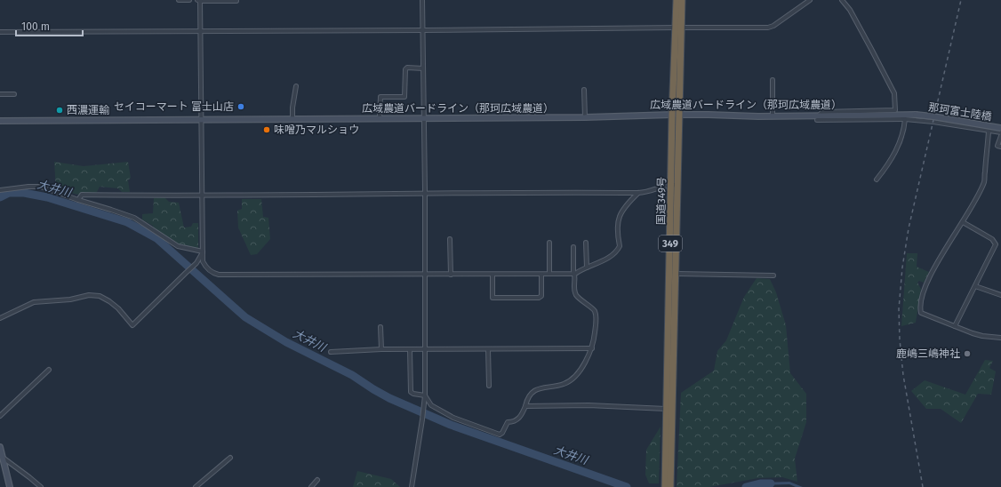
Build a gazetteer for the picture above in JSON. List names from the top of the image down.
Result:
{
  "streets": {
    "highway": ["国道349号", "349"],
    "street": ["広域農道バードライン（那珂広域農道）", "那珂富士陸橋"]
  },
  "crossings": [
    ["広域農道バードライン（那珂広域農道）", "那珂富士陸橋"],
    ["広域農道バードライン（那珂広域農道）", "国道349号"]
  ],
  "water": ["大井川"],
  "places": [
    "セイコーマート 富士山店",
    "西濃運輸",
    "味噌乃マルショウ",
    "鹿嶋三嶋神社"
  ],
  "scale_bar": "100 m"
}
